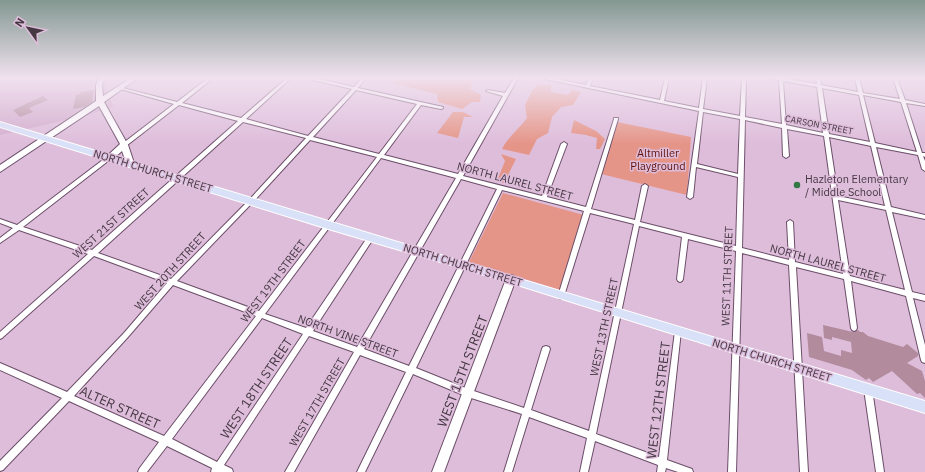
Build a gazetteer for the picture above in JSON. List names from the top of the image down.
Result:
{
  "streets": {
    "main road": ["NORTH CHURCH STREET", "WEST 15TH STREET"],
    "street": [
      "CARSON STREET",
      "NORTH LAUREL STREET",
      "WEST 21ST STREET",
      "WEST 20TH STREET",
      "WEST 11TH STREET",
      "WEST 19TH STREET",
      "WEST 13TH STREET",
      "NORTH VINE STREET",
      "WEST 18TH STREET",
      "WEST 12TH STREET",
      "WEST 17TH STREET",
      "ALTER STREET"
    ]
  },
  "crossings": [
    ["CARSON STREET", "WEST 11TH STREET"],
    ["NORTH CHURCH STREET", "WEST 21ST STREET"],
    ["NORTH CHURCH STREET", "WEST 20TH STREET"],
    ["NORTH CHURCH STREET", "WEST 11TH STREET"],
    ["NORTH CHURCH STREET", "WEST 19TH STREET"],
    ["NORTH CHURCH STREET", "WEST 13TH STREET"],
    ["NORTH CHURCH STREET", "WEST 15TH STREET"],
    ["NORTH CHURCH STREET", "WEST 18TH STREET"],
    ["NORTH CHURCH STREET", "WEST 12TH STREET"],
    ["NORTH CHURCH STREET", "WEST 17TH STREET"],
    ["NORTH LAUREL STREET", "WEST 21ST STREET"],
    ["NORTH LAUREL STREET", "WEST 20TH STREET"],
    ["NORTH LAUREL STREET", "WEST 11TH STREET"],
    ["NORTH LAUREL STREET", "WEST 19TH STREET"],
    ["NORTH LAUREL STREET", "WEST 13TH STREET"],
    ["NORTH LAUREL STREET", "WEST 17TH STREET"],
    ["WEST 21ST STREET", "NORTH VINE STREET"],
    ["WEST 20TH STREET", "NORTH VINE STREET"],
    ["WEST 20TH STREET", "ALTER STREET"],
    ["WEST 19TH STREET", "NORTH VINE STREET"],
    ["WEST 19TH STREET", "ALTER STREET"],
    ["WEST 13TH STREET", "NORTH VINE STREET"],
    ["NORTH VINE STREET", "WEST 15TH STREET"],
    ["NORTH VINE STREET", "WEST 18TH STREET"],
    ["NORTH VINE STREET", "WEST 12TH STREET"],
    ["NORTH VINE STREET", "WEST 17TH STREET"],
    ["WEST 18TH STREET", "ALTER STREET"]
  ],
  "parks": ["Altmiller Playground"],
  "places": ["Hazleton Elementary / Middle School"],
  "north": "top left"
}
